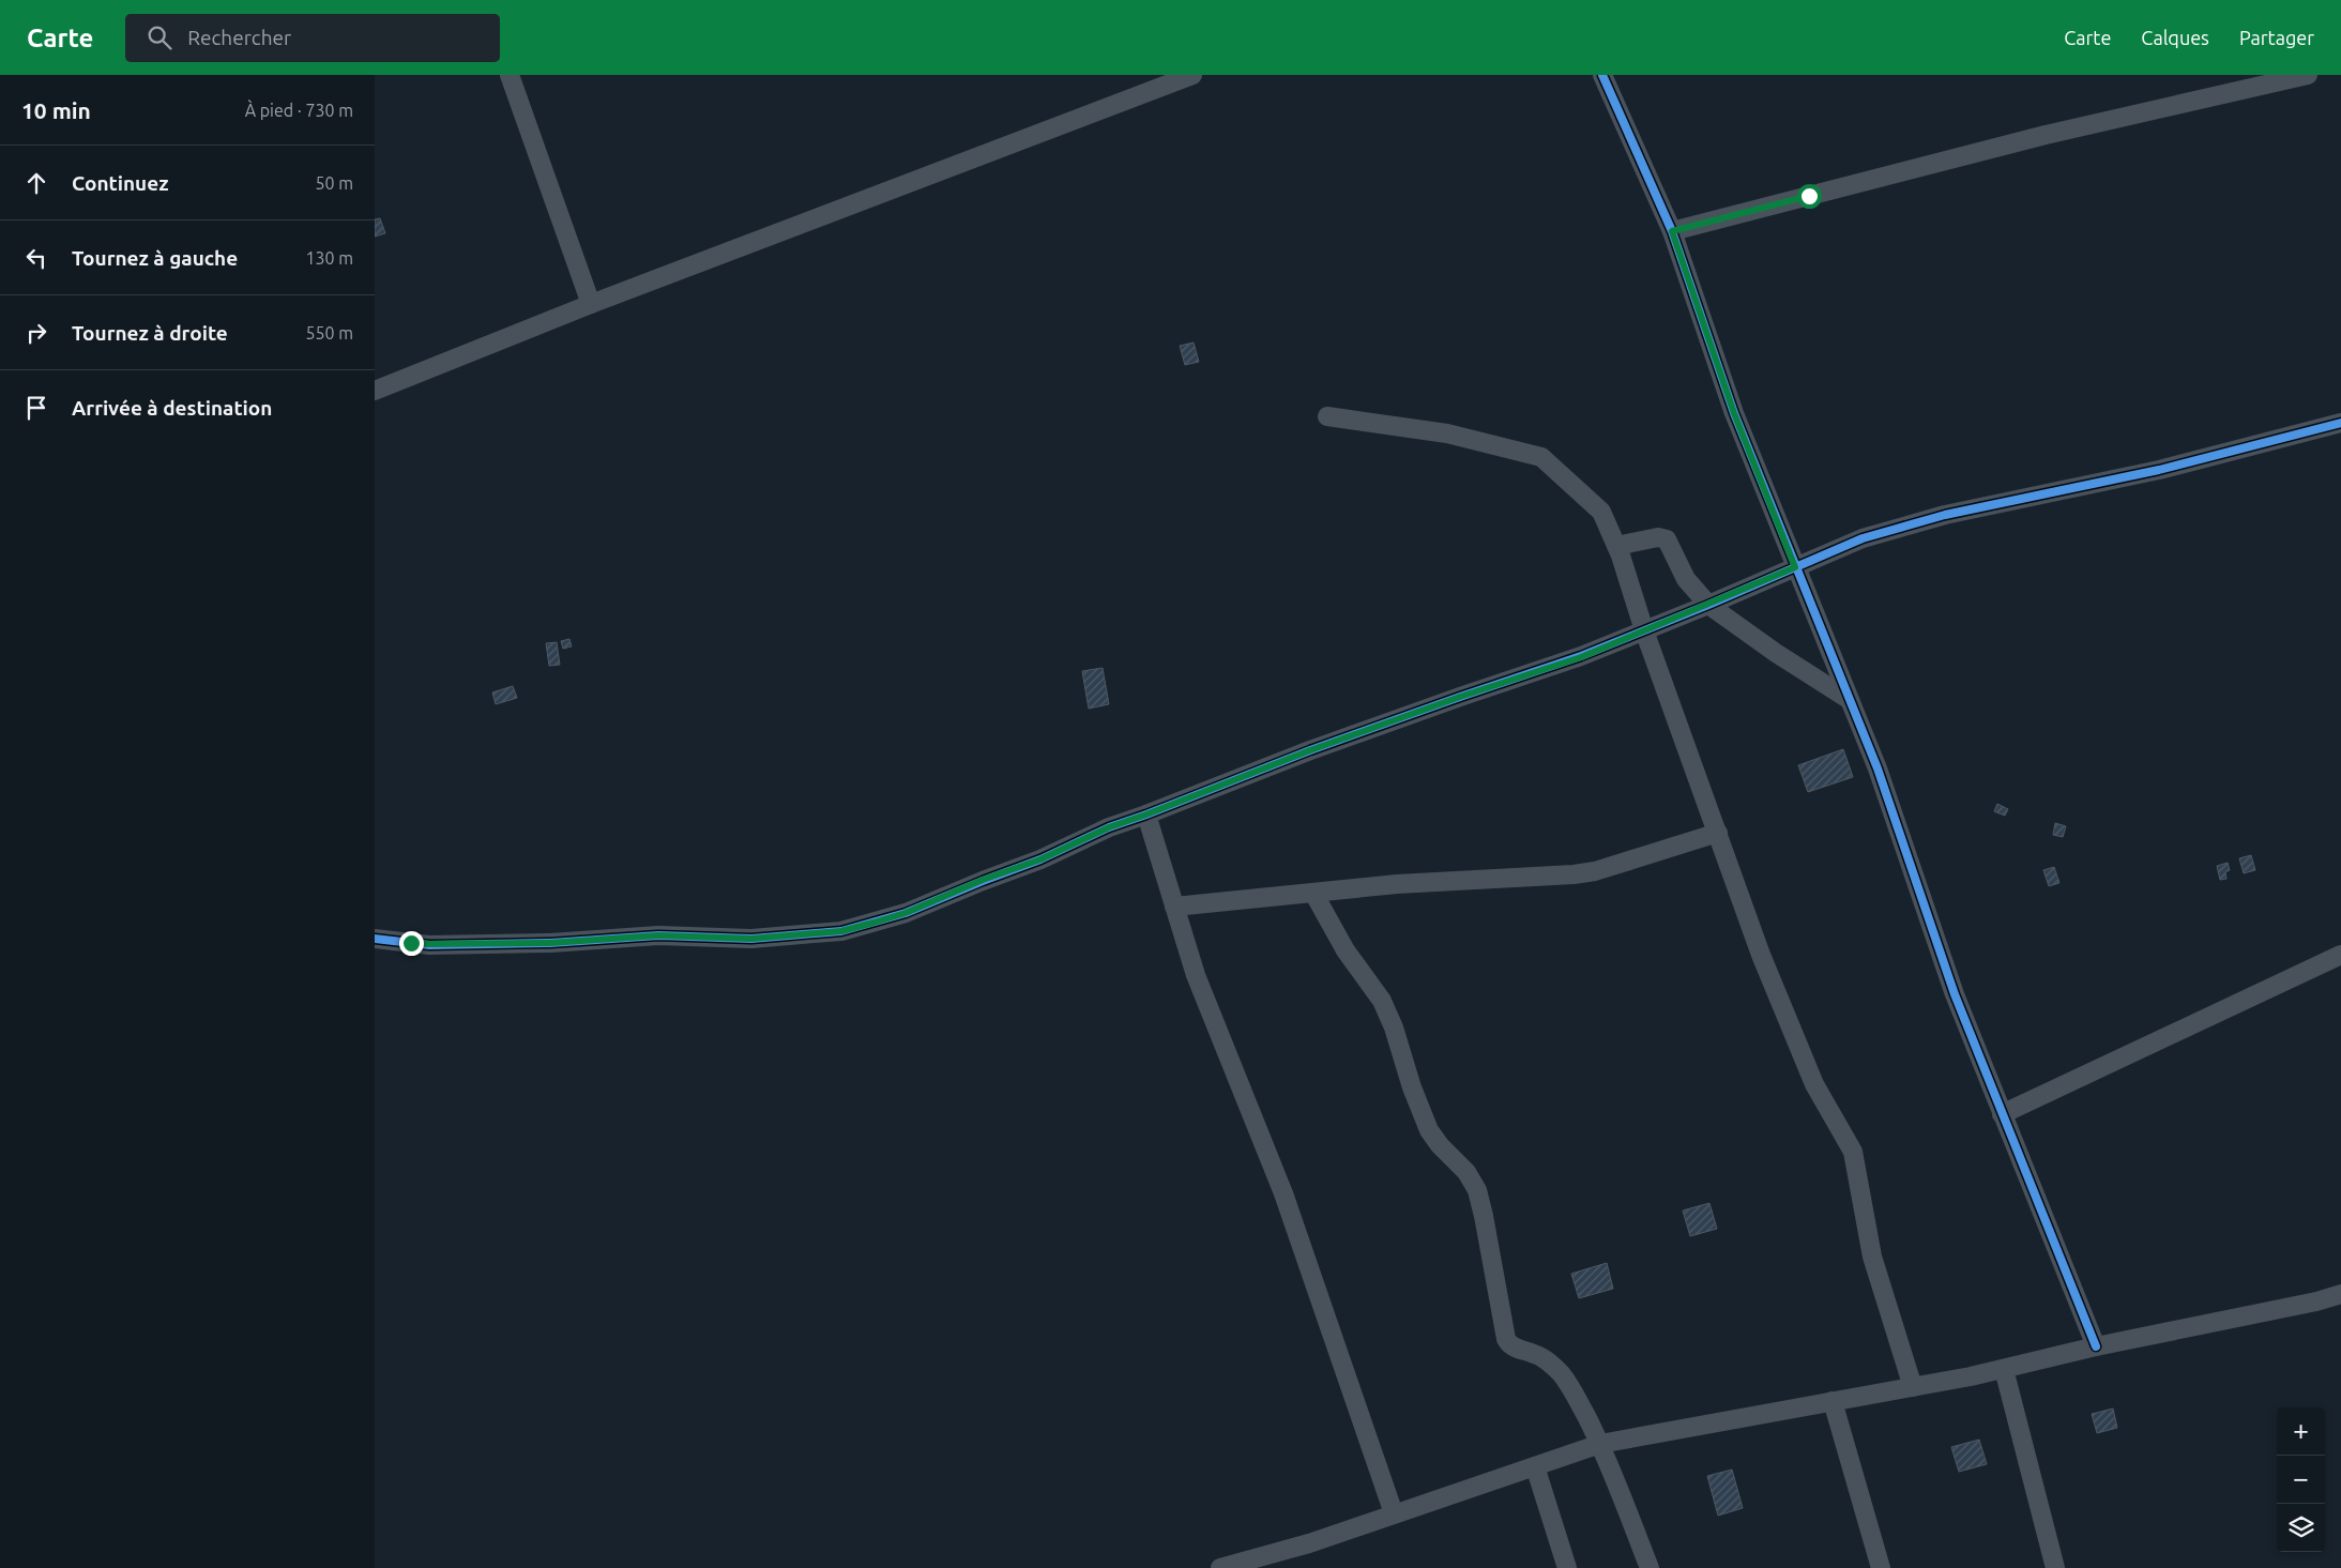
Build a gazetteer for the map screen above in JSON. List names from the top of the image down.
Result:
{
  "page": {
    "header": "Carte",
    "search": "Rechercher",
    "nav": ["Carte", "Calques", "Partager"],
    "heading": ["10 min", "À pied · 730 m"],
    "list": [
      ["Continuez", "50 m"],
      ["Tournez à gauche", "130 m"],
      ["Tournez à droite", "550 m"],
      "Arrivée à destination"
    ],
    "map_buttons": ["+", "−"]
  }
}
